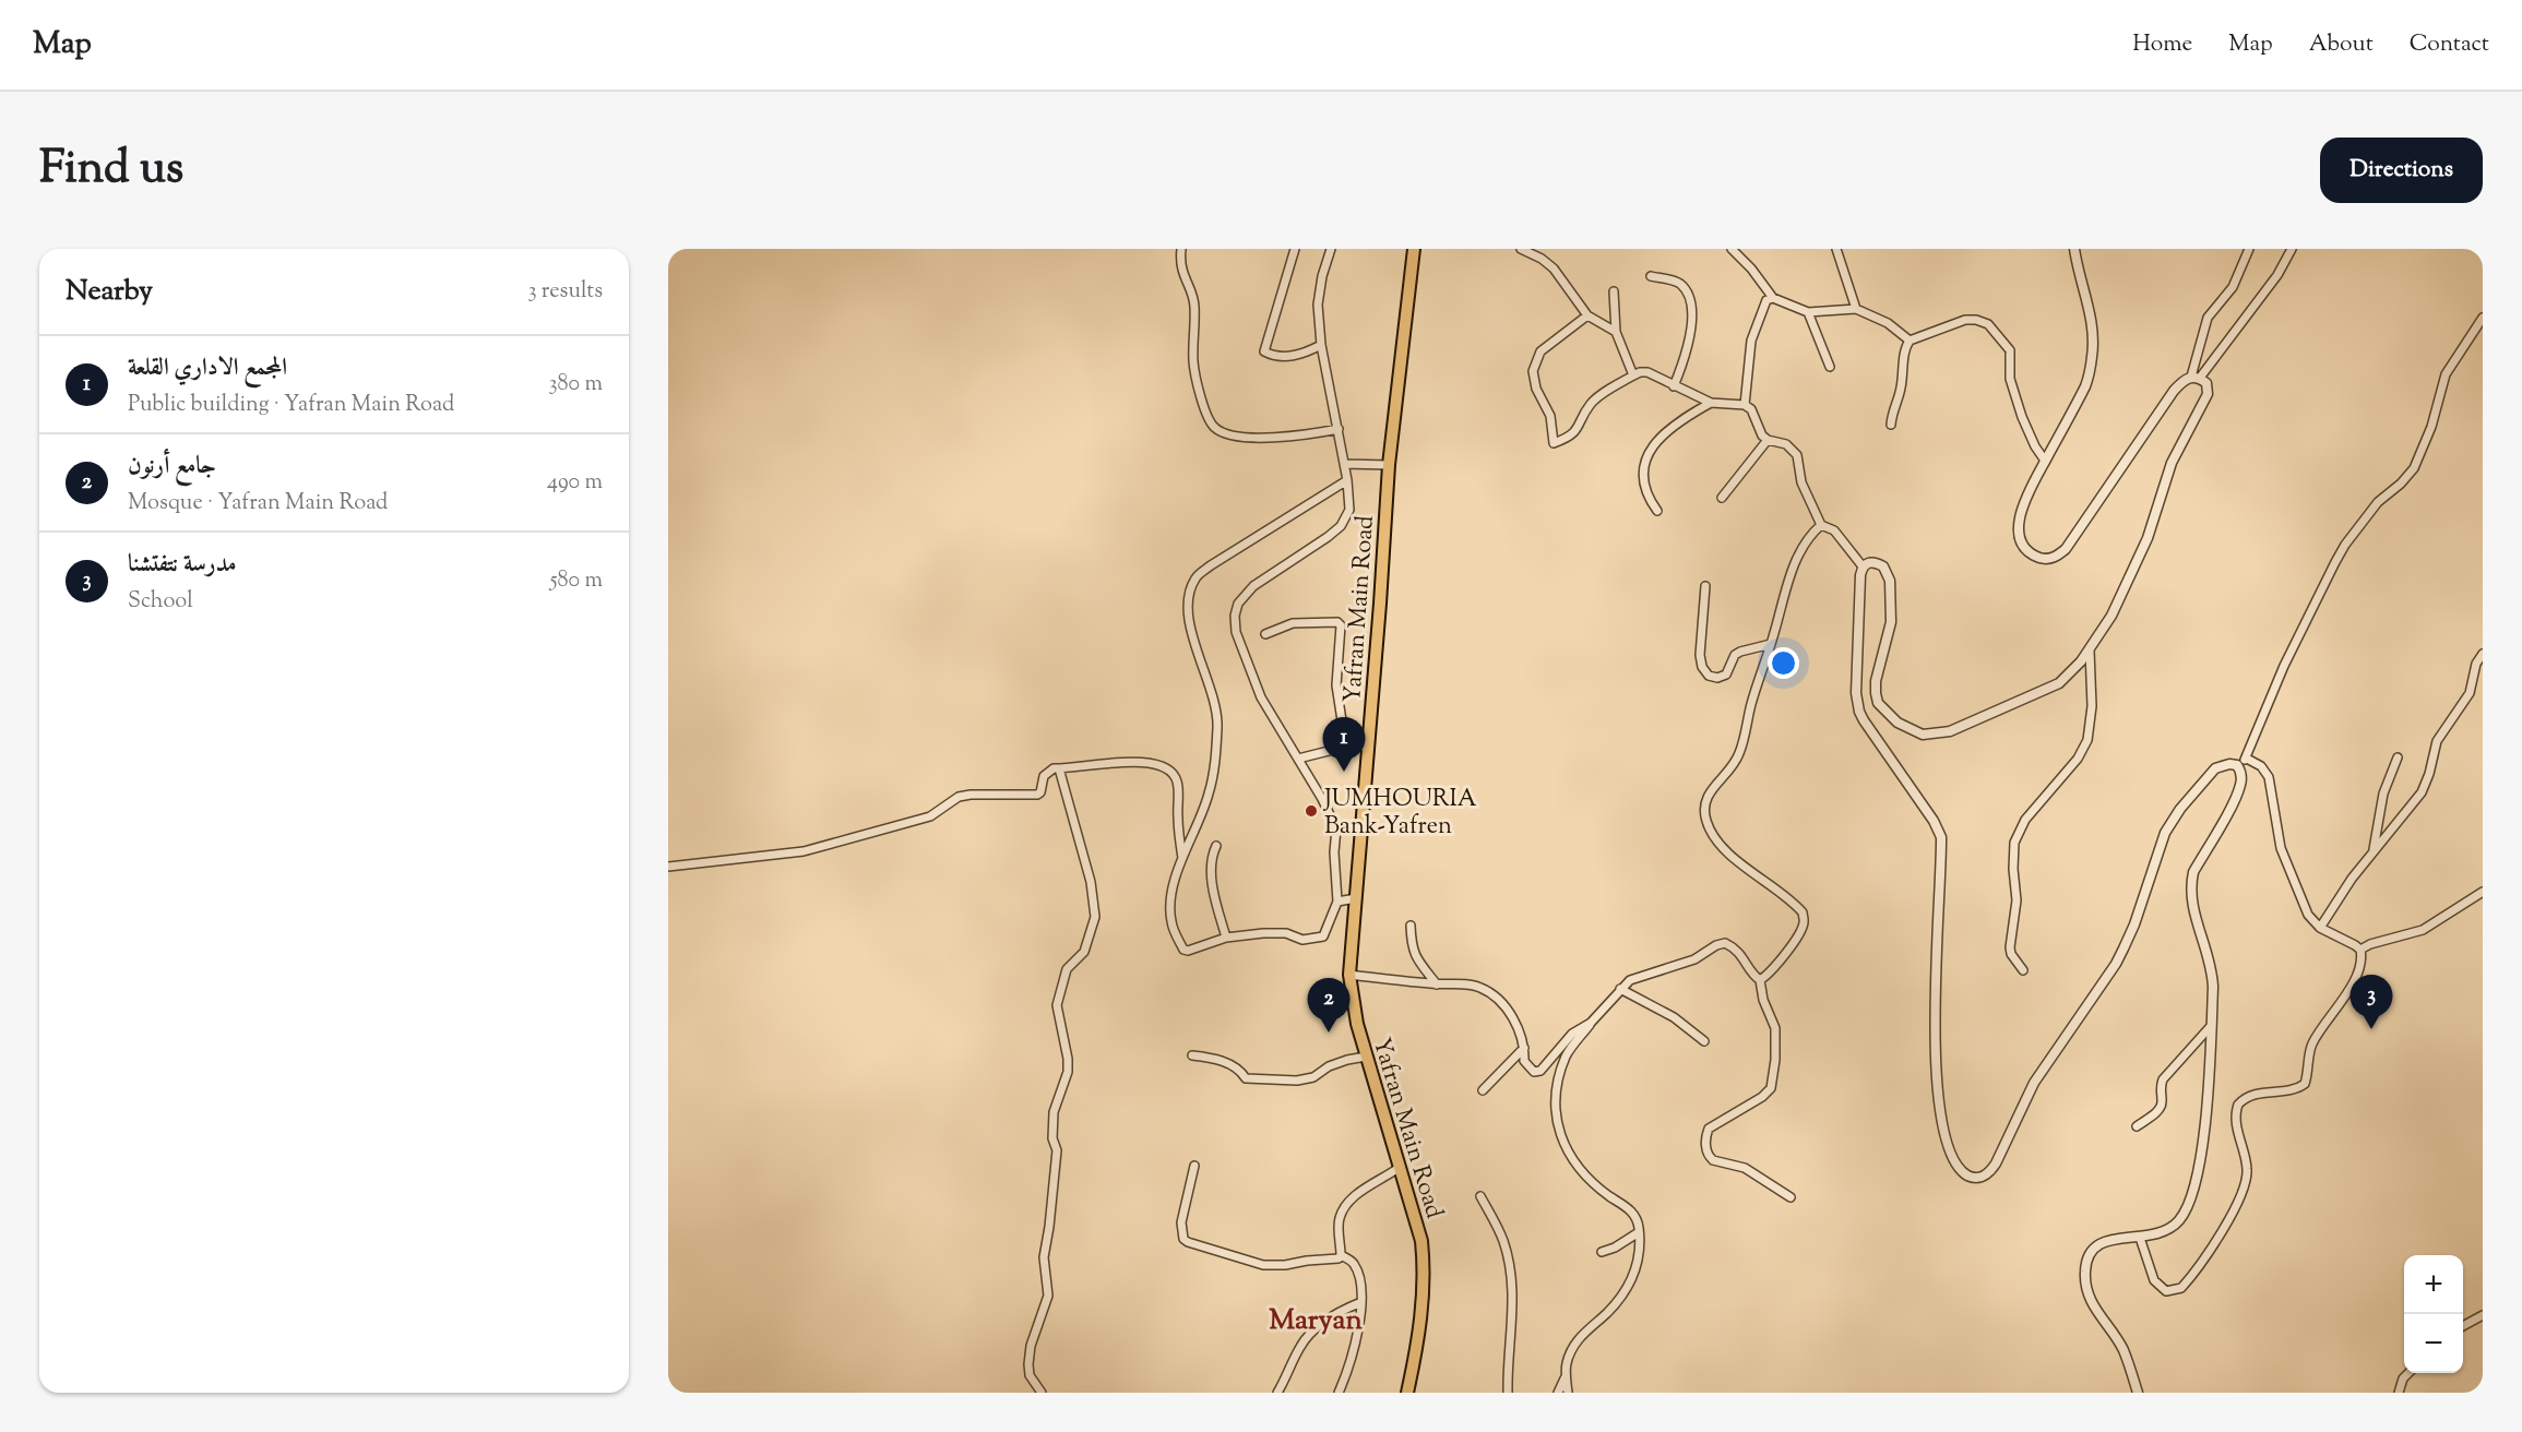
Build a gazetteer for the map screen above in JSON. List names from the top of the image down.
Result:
{
  "streets": {
    "main road": ["Yafran Main Road"]
  },
  "districts": ["Maryan"],
  "places": ["JUMHOURIA Bank-Yafren"],
  "page": {
    "header": "Map",
    "nav": [
      "Home",
      "Map",
      "About",
      "Contact"
    ],
    "title": "Find us",
    "buttons": "Directions",
    "heading": ["Nearby", "3 results"],
    "list": [
      {
        "mark": "1",
        "name": "المجمع الاداري القلعة",
        "note": "Public building · Yafran Main Road",
        "value": "380 m"
      },
      {
        "mark": "2",
        "name": "جامع أرنون",
        "note": "Mosque · Yafran Main Road",
        "value": "490 m"
      },
      {
        "mark": "3",
        "name": "مدرسة نتفتشنا",
        "note": "School",
        "value": "580 m"
      }
    ],
    "pins": ["1", "3", "2"],
    "map_buttons": ["+", "−"]
  }
}
